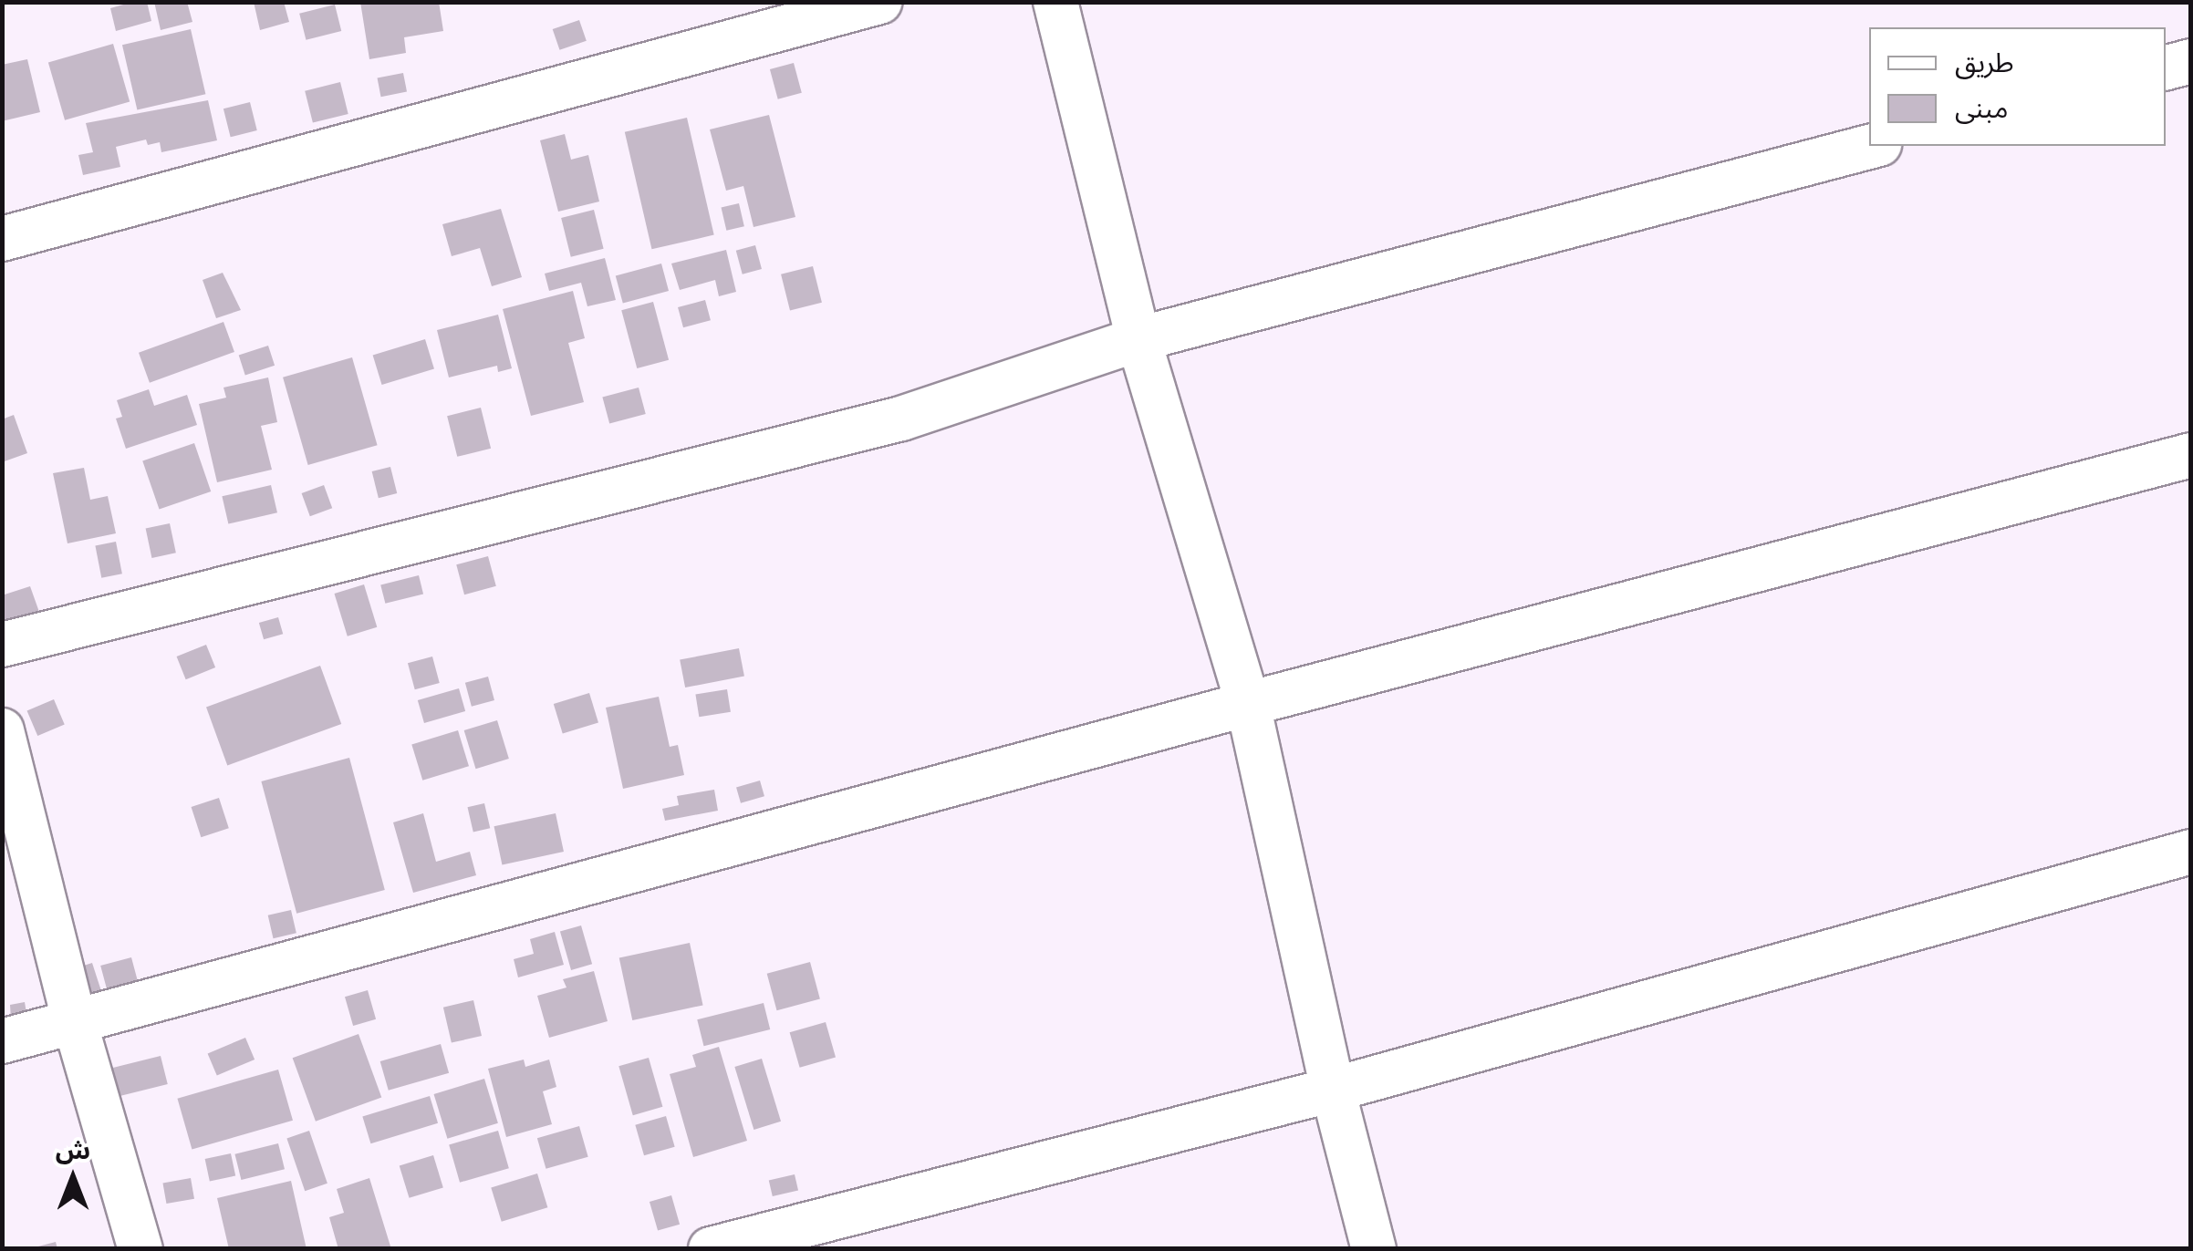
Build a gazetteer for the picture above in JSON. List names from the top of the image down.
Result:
{
  "legend": ["طريق", "مبنى"],
  "north": "top"
}
